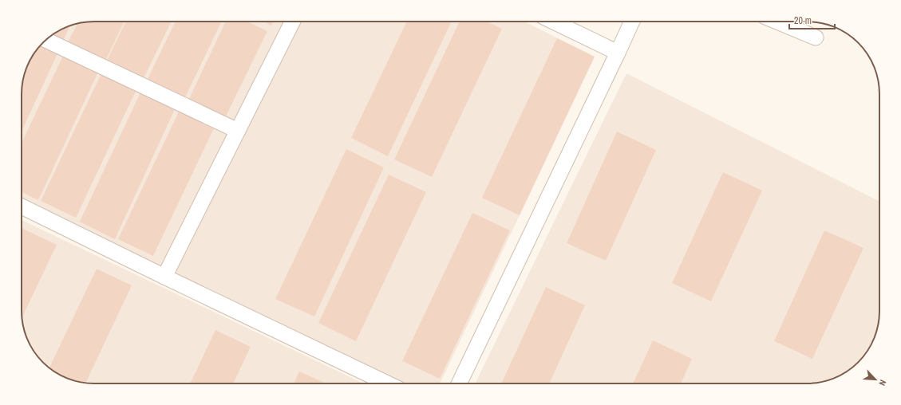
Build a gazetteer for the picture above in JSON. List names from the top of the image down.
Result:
{
  "scale_bar": "20 m",
  "north": "bottom right"
}
